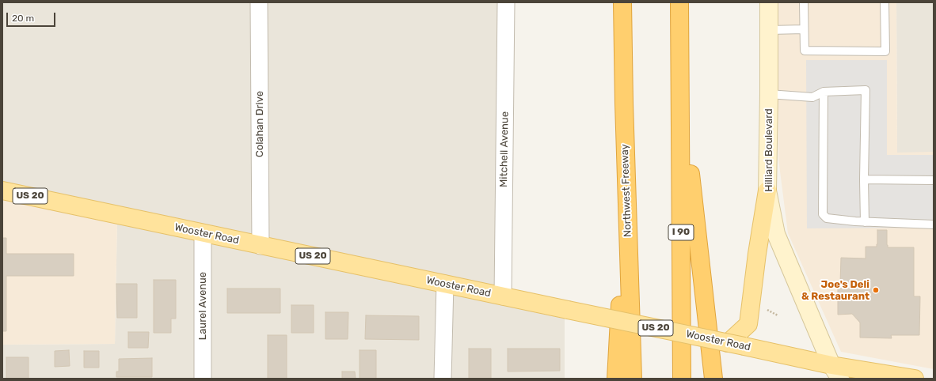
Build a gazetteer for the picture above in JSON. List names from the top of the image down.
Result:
{
  "streets": {
    "highway": ["Northwest Freeway", "I 90"],
    "main road": ["Hilliard Boulevard", "US 20", "Wooster Road"],
    "street": ["Colahan Drive", "Mitchell Avenue", "Laurel Avenue"]
  },
  "crossings": [
    ["Colahan Drive", "Wooster Road"],
    ["Mitchell Avenue", "Wooster Road"],
    ["Hilliard Boulevard", "Wooster Road"],
    ["Wooster Road", "Laurel Avenue"]
  ],
  "places": ["Joe's Deli & Restaurant"],
  "scale_bar": "20 m"
}
